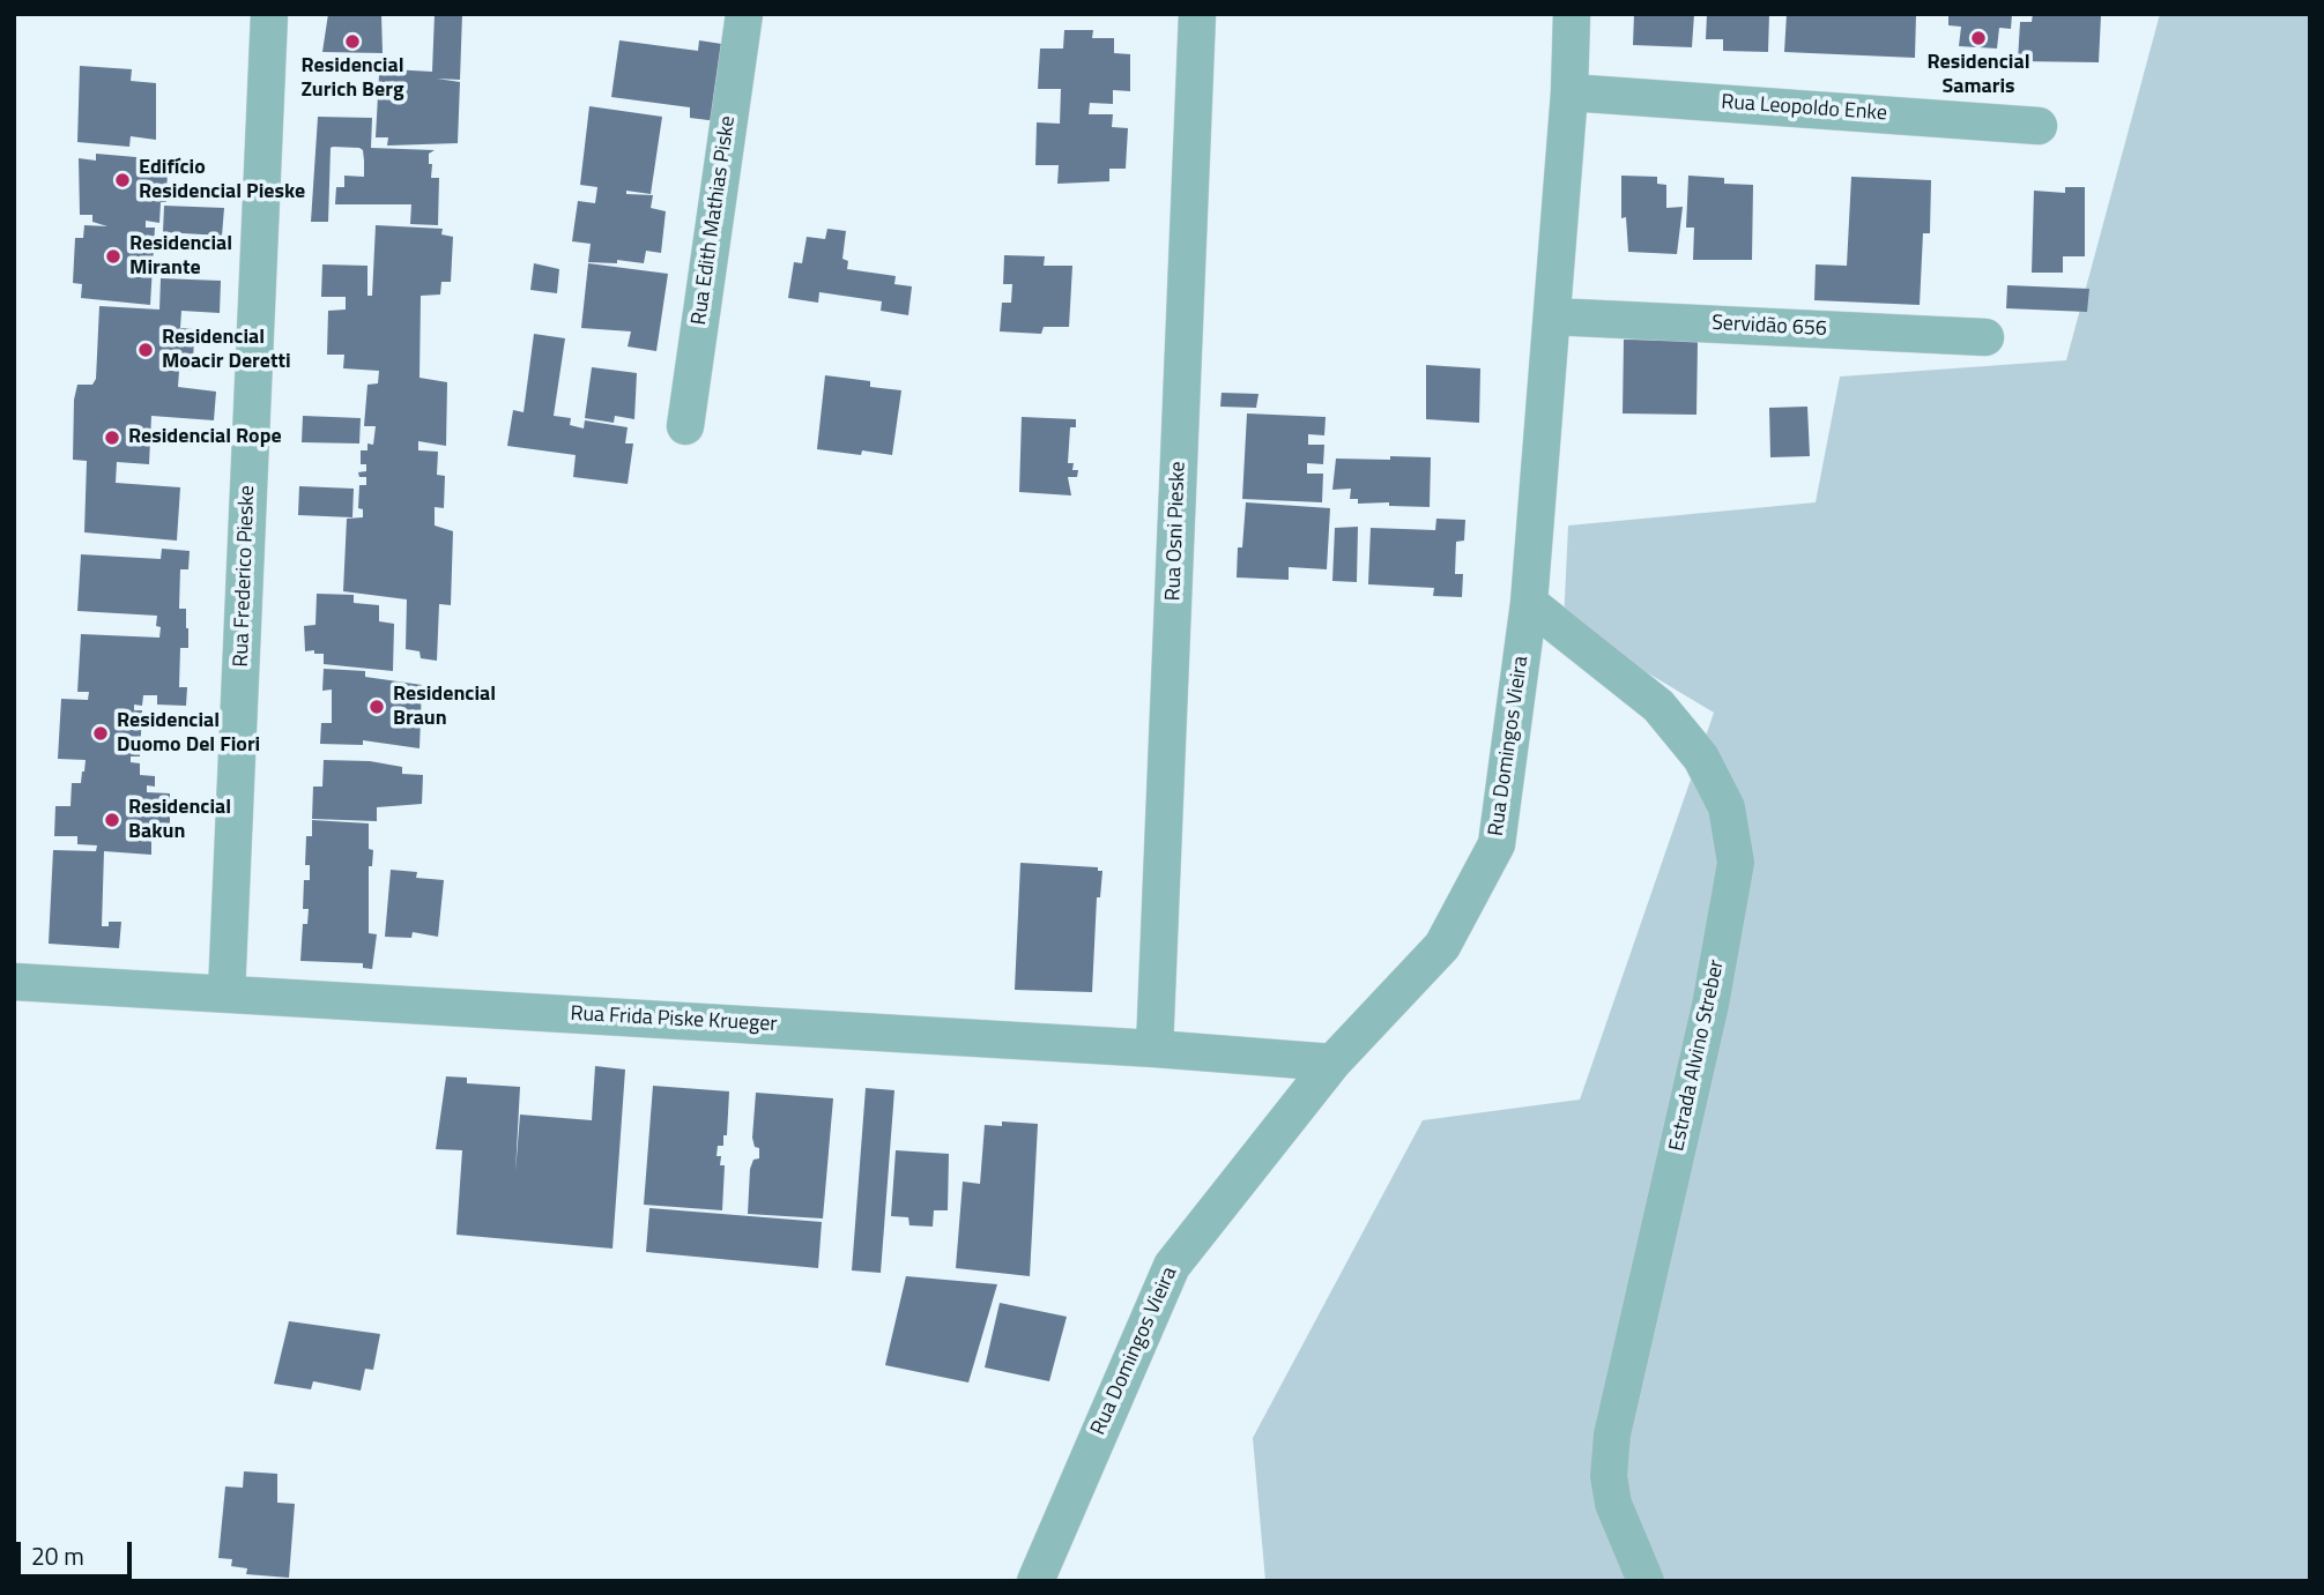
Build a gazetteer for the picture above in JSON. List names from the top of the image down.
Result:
{
  "streets": {
    "street": [
      "Rua Leopoldo Enke",
      "Rua Edith Mathias Piske",
      "Servidão 656",
      "Rua Osni Pieske",
      "Rua Frederico Pieske",
      "Rua Domingos Vieira",
      "Rua Frida Piske Krueger",
      "Estrada Alvino Streber"
    ]
  },
  "crossings": [
    ["Rua Leopoldo Enke", "Rua Domingos Vieira"],
    ["Servidão 656", "Rua Domingos Vieira"],
    ["Rua Osni Pieske", "Rua Frida Piske Krueger"],
    ["Rua Frederico Pieske", "Rua Frida Piske Krueger"],
    ["Rua Domingos Vieira", "Rua Frida Piske Krueger"],
    ["Rua Domingos Vieira", "Estrada Alvino Streber"]
  ],
  "places": [
    "Residencial Samaris",
    "Residencial Zurich Berg",
    "Edifício Residencial Pieske",
    "Residencial Mirante",
    "Residencial Moacir Deretti",
    "Residencial Rope",
    "Residencial Braun",
    "Residencial Duomo Del Fiori",
    "Residencial Bakun"
  ],
  "scale_bar": "20 m"
}
